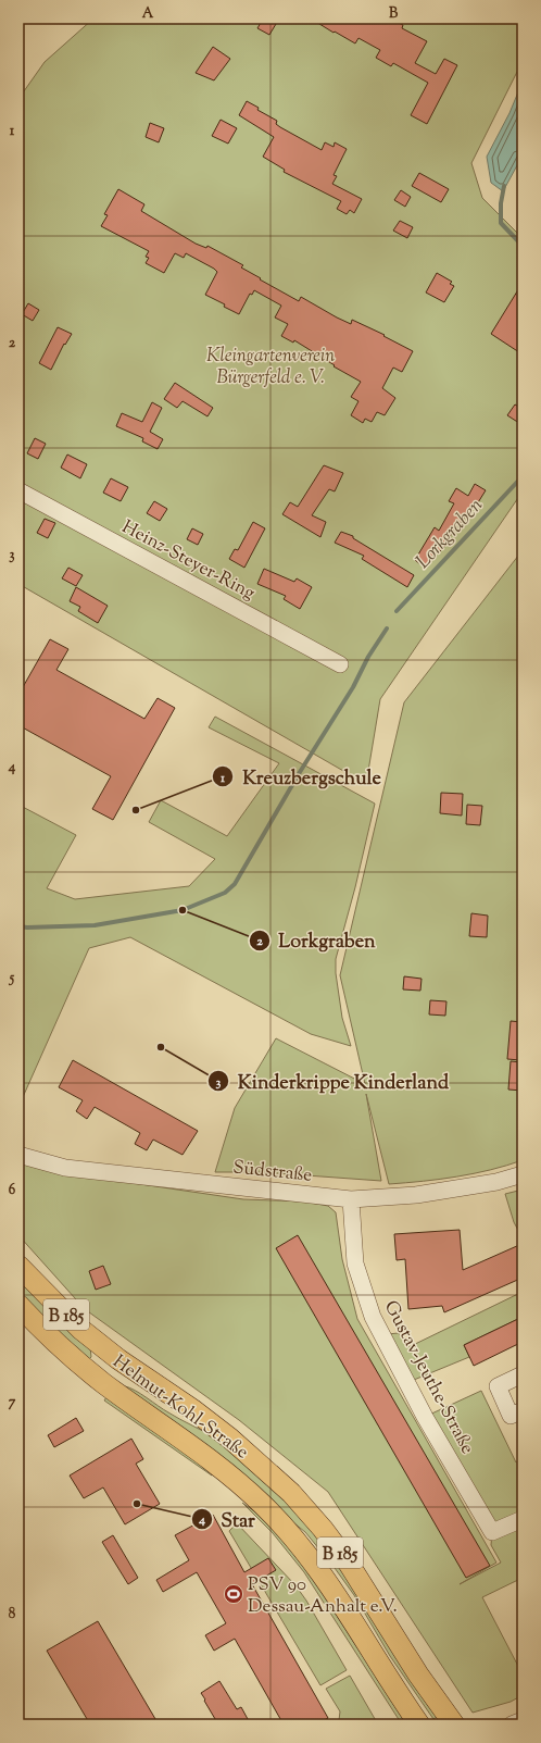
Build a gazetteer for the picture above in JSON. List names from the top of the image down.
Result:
{
  "streets": {
    "main road": ["B 185", "Helmut-Kohl-Straße"],
    "street": ["Heinz-Steyer-Ring", "Südstraße", "Gustav-Jeuthe-Straße"]
  },
  "crossings": [
    ["Südstraße", "Gustav-Jeuthe-Straße"]
  ],
  "water": ["Lorkgraben"],
  "parks": ["Kleingartenverein Bürgerfeld e. V."],
  "places": {
    "other": [
      "Kreuzbergschule",
      "Lorkgraben",
      "Kinderkrippe Kinderland",
      "Star"
    ],
    "sports": ["PSV 90 Dessau-Anhalt e.V."]
  },
  "grid": {
    "columns": ["A", "B"],
    "rows": [
      "1",
      "2",
      "3",
      "4",
      "5",
      "6",
      "7",
      "8"
    ]
  }
}
